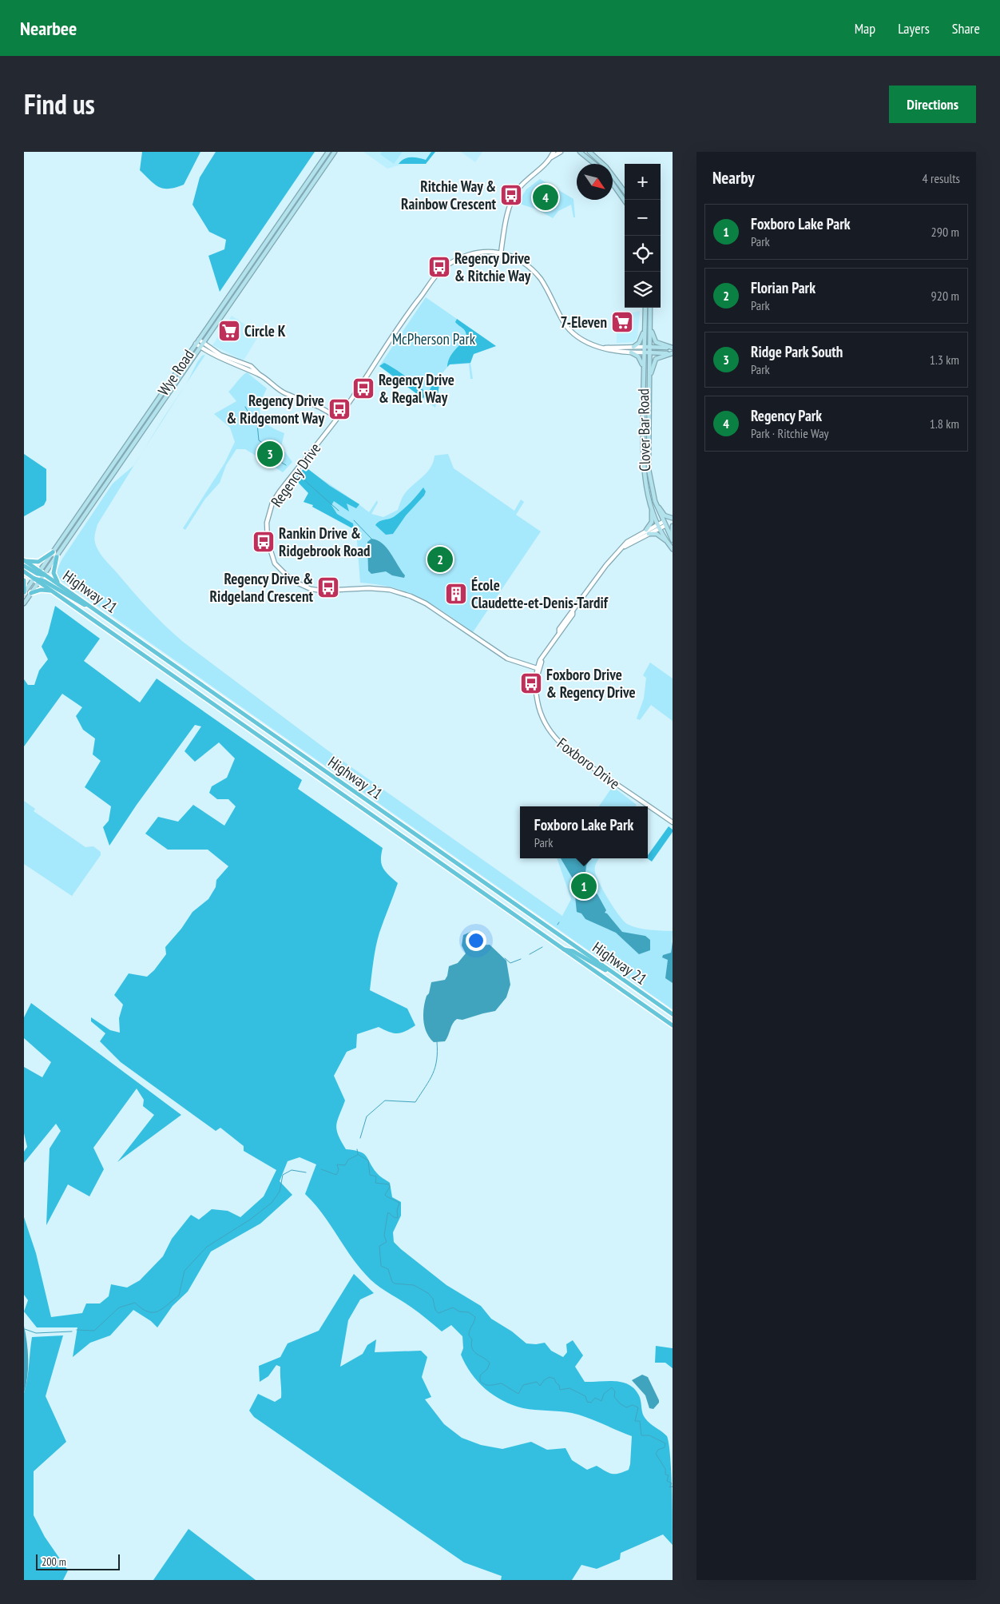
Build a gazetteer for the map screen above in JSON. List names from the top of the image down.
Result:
{
  "streets": {
    "main road": ["Wye Road", "Clover Bar Road", "Highway 21"],
    "street": ["Regency Drive", "Foxboro Drive"]
  },
  "crossings": [
    ["Wye Road", "Highway 21"],
    ["Clover Bar Road", "Regency Drive"],
    ["Clover Bar Road", "Foxboro Drive"],
    ["Regency Drive", "Foxboro Drive"]
  ],
  "parks": ["McPherson Park"],
  "places": {
    "bus stop": [
      "Ritchie Way & Rainbow Crescent",
      "Regency Drive & Ritchie Way",
      "Regency Drive & Regal Way",
      "Regency Drive & Ridgemont Way",
      "Rankin Drive & Ridgebrook Road",
      "Regency Drive & Ridgeland Crescent",
      "Foxboro Drive & Regency Drive"
    ],
    "supermarket": ["7-Eleven", "Circle K"],
    "building": ["École Claudette-et-Denis-Tardif"]
  },
  "scale_bar": "200 m",
  "north": "bottom right",
  "page": {
    "header": "Nearbee",
    "nav": ["Map", "Layers", "Share"],
    "title": "Find us",
    "buttons": "Directions",
    "heading": ["Nearby", "4 results"],
    "map_buttons": ["+", "−"],
    "pins": [
      "4",
      "3",
      "2",
      "1"
    ],
    "list": [
      {
        "mark": "1",
        "name": "Foxboro Lake Park",
        "note": "Park",
        "value": "290 m"
      },
      {
        "mark": "2",
        "name": "Florian Park",
        "note": "Park",
        "value": "920 m"
      },
      {
        "mark": "3",
        "name": "Ridge Park South",
        "note": "Park",
        "value": "1.3 km"
      },
      {
        "mark": "4",
        "name": "Regency Park",
        "note": "Park · Ritchie Way",
        "value": "1.8 km"
      }
    ],
    "popup": ["Foxboro Lake Park", "Park"],
    "scale": "200 m"
  }
}
